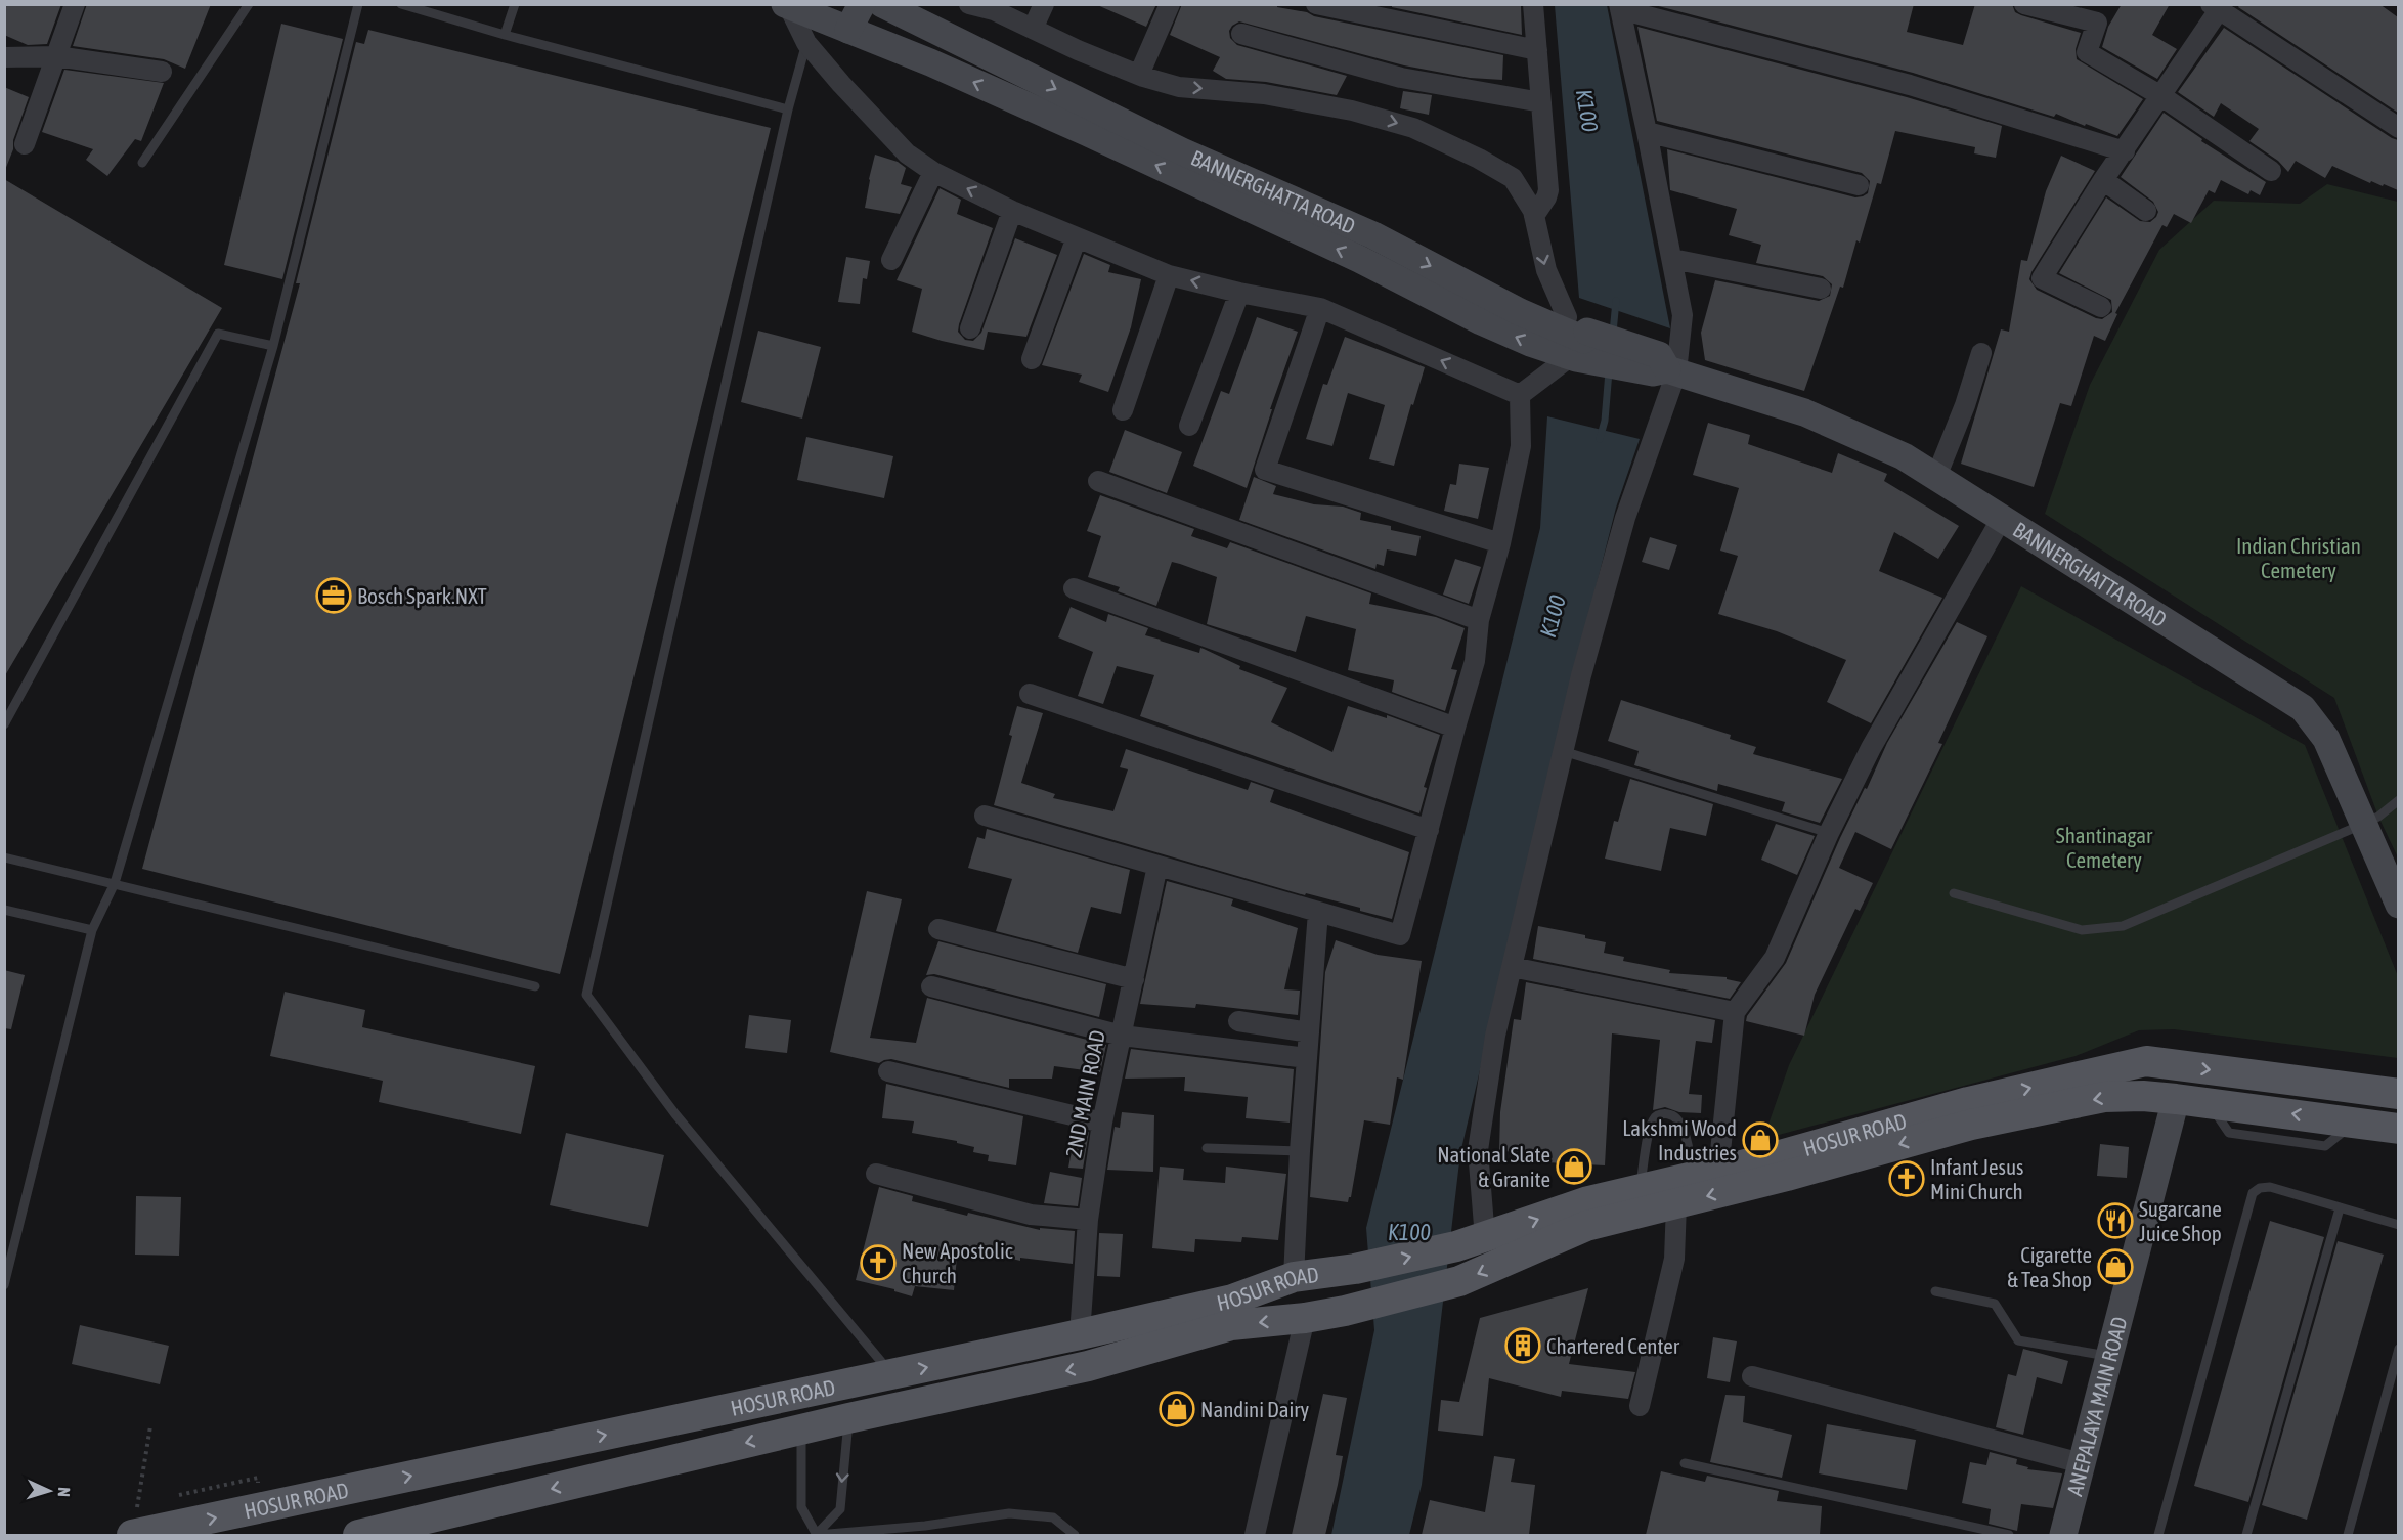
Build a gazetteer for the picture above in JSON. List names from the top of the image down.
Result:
{
  "streets": {
    "main road": ["BANNERGHATTA ROAD", "HOSUR ROAD", "ANEPALAYA MAIN ROAD"],
    "street": ["2ND MAIN ROAD"]
  },
  "crossings": [
    ["2ND MAIN ROAD", "HOSUR ROAD"],
    ["HOSUR ROAD", "ANEPALAYA MAIN ROAD"]
  ],
  "water": ["K100"],
  "parks": ["Indian Christian Cemetery", "Shantinagar Cemetery"],
  "places": {
    "office": ["Bosch Spark.NXT"],
    "shop": [
      "Lakshmi Wood Industries",
      "National Slate & Granite",
      "Cigarette & Tea Shop",
      "Nandini Dairy"
    ],
    "church": ["Infant Jesus Mini Church", "New Apostolic Church"],
    "restaurant": ["Sugarcane Juice Shop"],
    "building": ["Chartered Center"]
  },
  "north": "right"
}
